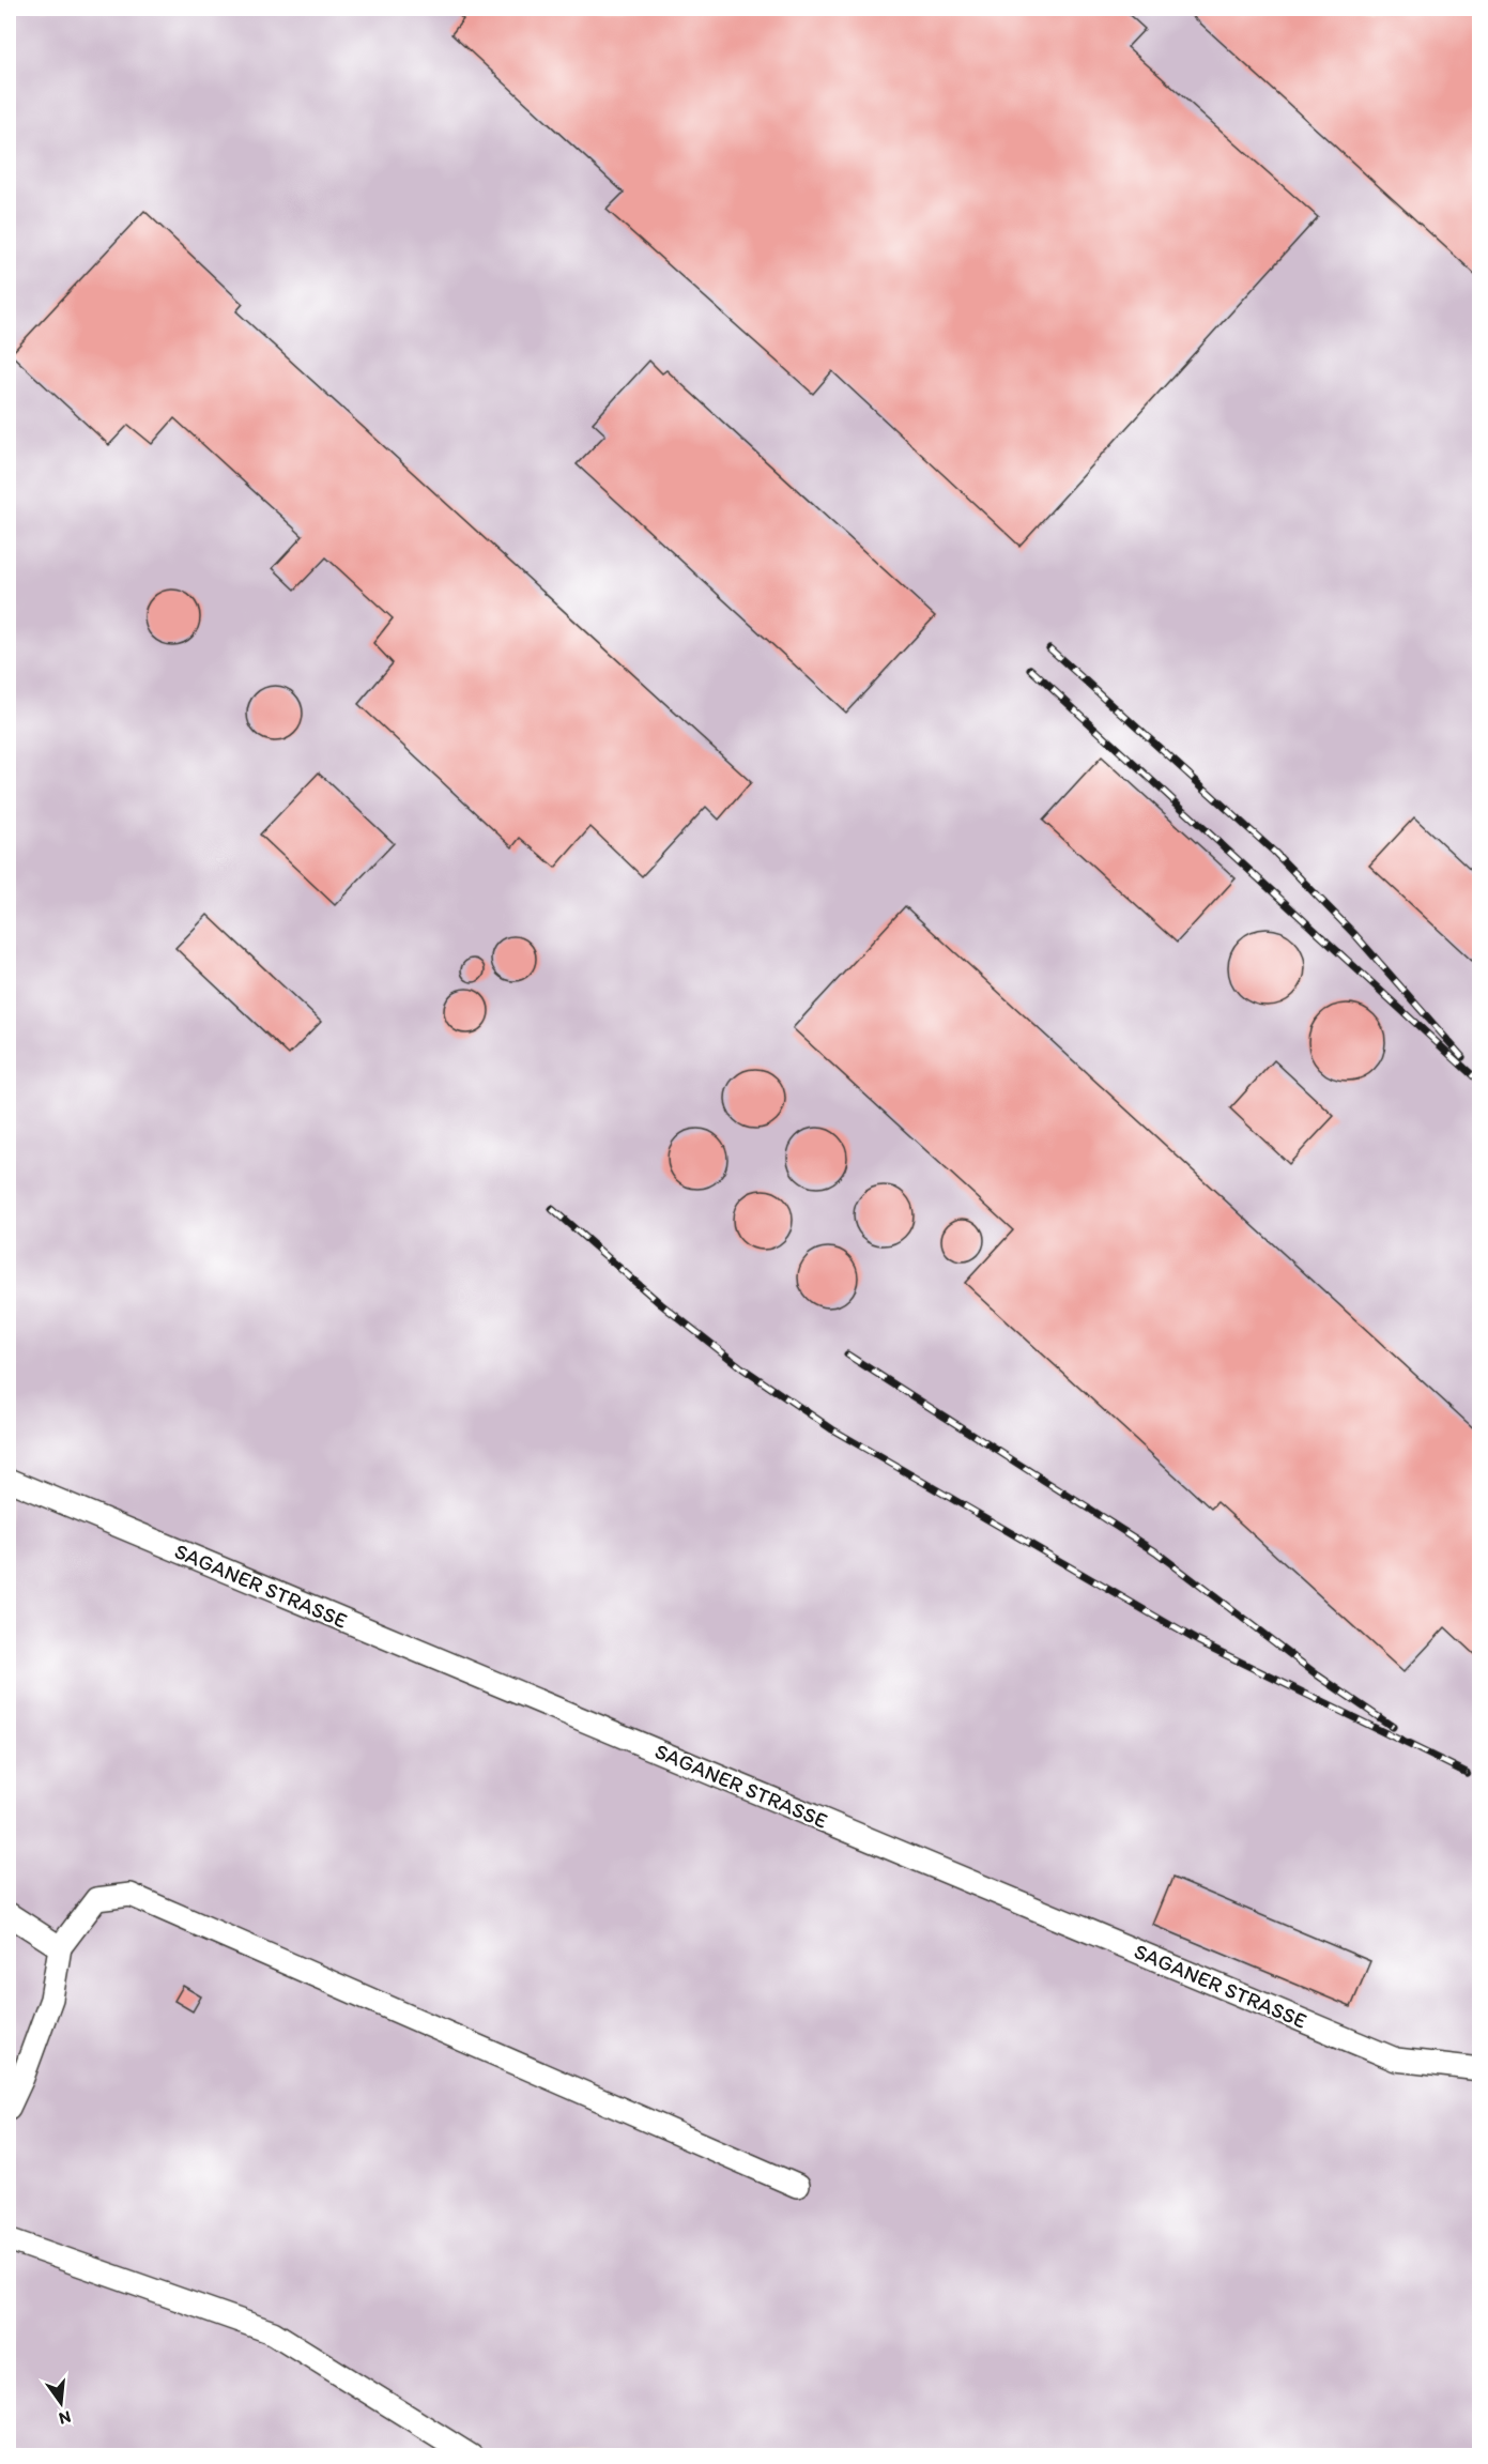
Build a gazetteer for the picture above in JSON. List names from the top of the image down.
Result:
{
  "streets": {
    "lane": ["SAGANER STRASSE"]
  },
  "north": "bottom"
}
